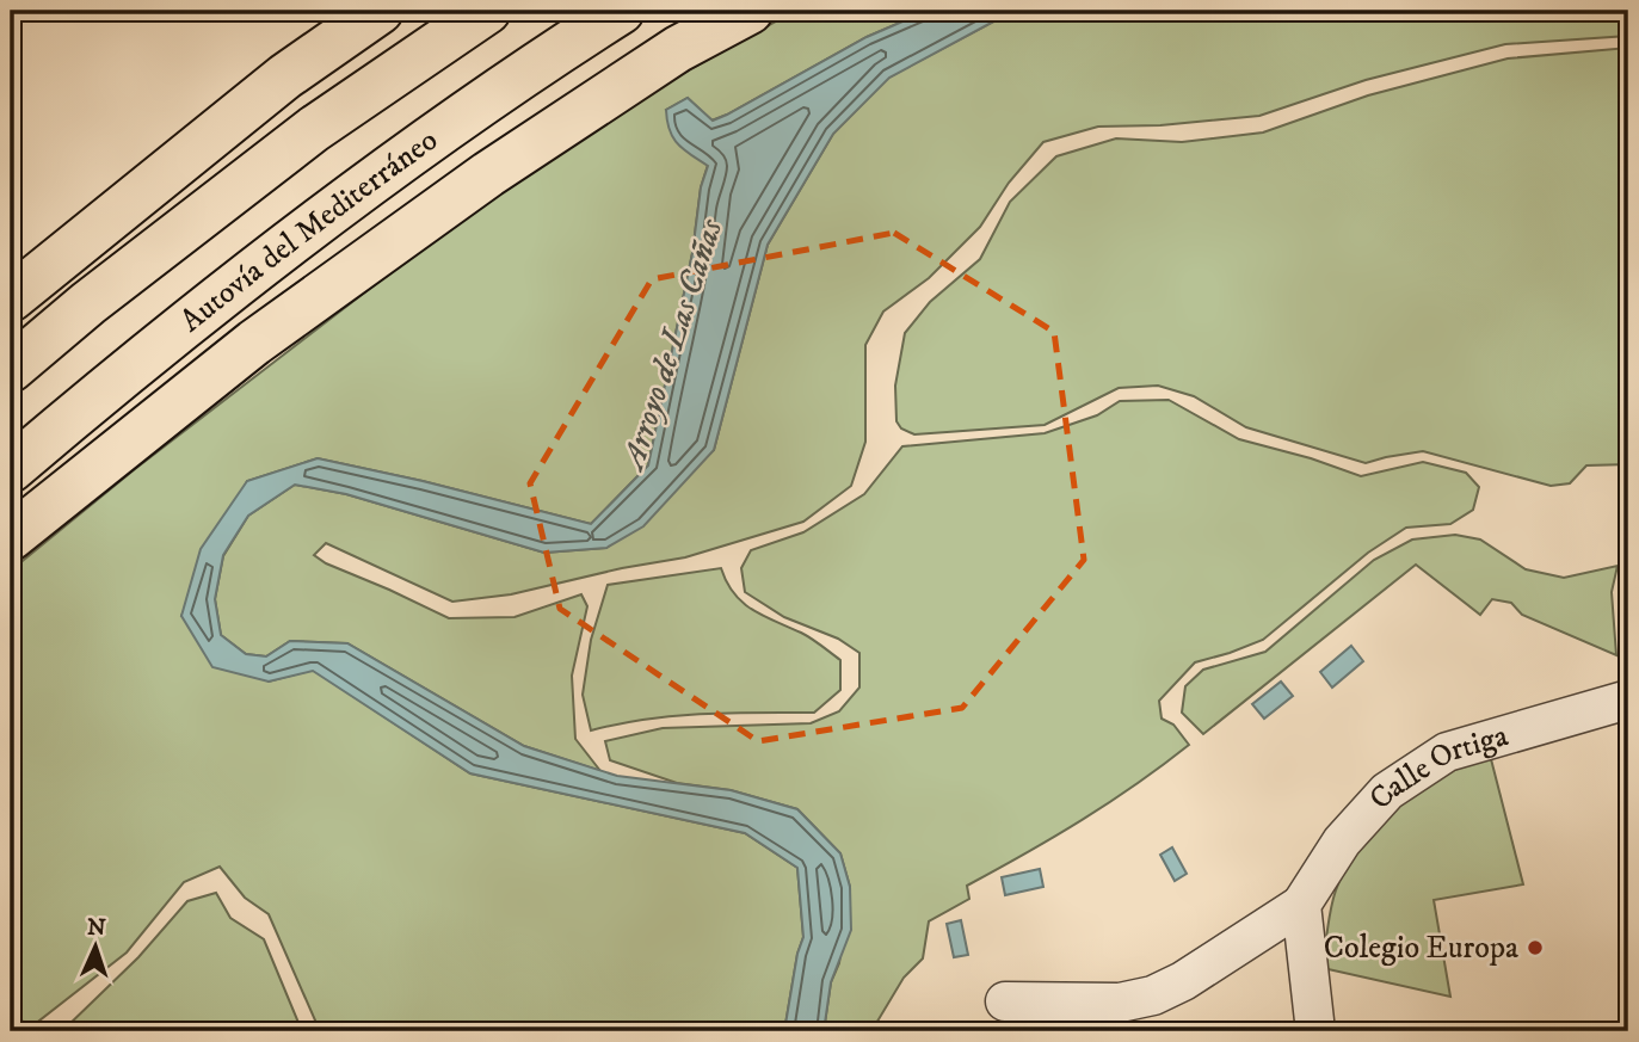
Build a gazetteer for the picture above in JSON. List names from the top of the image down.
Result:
{
  "streets": {
    "highway": ["Autovía del Mediterráneo"],
    "street": ["Calle Ortiga"]
  },
  "water": ["Arroyo de Las Cañas"],
  "places": ["Colegio Europa"],
  "north": "top"
}
